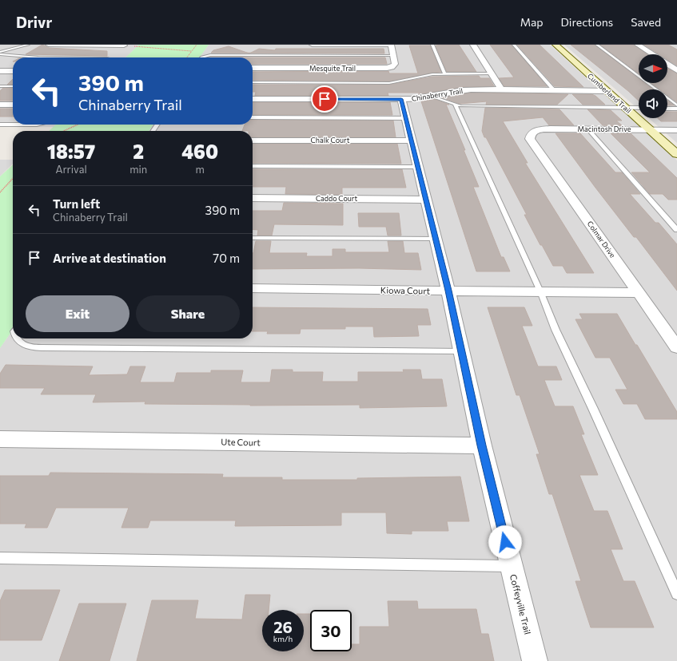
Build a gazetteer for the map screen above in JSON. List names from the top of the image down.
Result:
{
  "streets": {
    "street": [
      "Mesquite Trail",
      "Cumberland Trail",
      "Chinaberry Trail",
      "Macintosh Drive",
      "Chalk Court",
      "Caddo Court",
      "Colmar Drive",
      "Kiowa Court",
      "Ute Court",
      "Coffeyville Trail"
    ]
  },
  "crossings": [
    ["Cumberland Trail", "Chinaberry Trail"],
    ["Cumberland Trail", "Macintosh Drive"],
    ["Chinaberry Trail", "Coffeyville Trail"],
    ["Macintosh Drive", "Colmar Drive"],
    ["Chalk Court", "Coffeyville Trail"],
    ["Caddo Court", "Coffeyville Trail"],
    ["Colmar Drive", "Kiowa Court"],
    ["Kiowa Court", "Coffeyville Trail"],
    ["Ute Court", "Coffeyville Trail"]
  ],
  "north": "right",
  "page": {
    "header": "Drivr",
    "nav": ["Map", "Directions", "Saved"],
    "turn": ["390 m", "Chinaberry Trail"],
    "eta": [
      "18:57",
      "Arrival",
      "2",
      "min",
      "460",
      "m"
    ],
    "list": [
      {
        "name": "Turn left",
        "note": "Chinaberry Trail",
        "value": "390 m"
      },
      {
        "name": "Arrive at destination",
        "value": "70 m"
      }
    ],
    "buttons": ["Exit", "Share"],
    "speed": "26 km/h",
    "limit": "30"
  }
}
